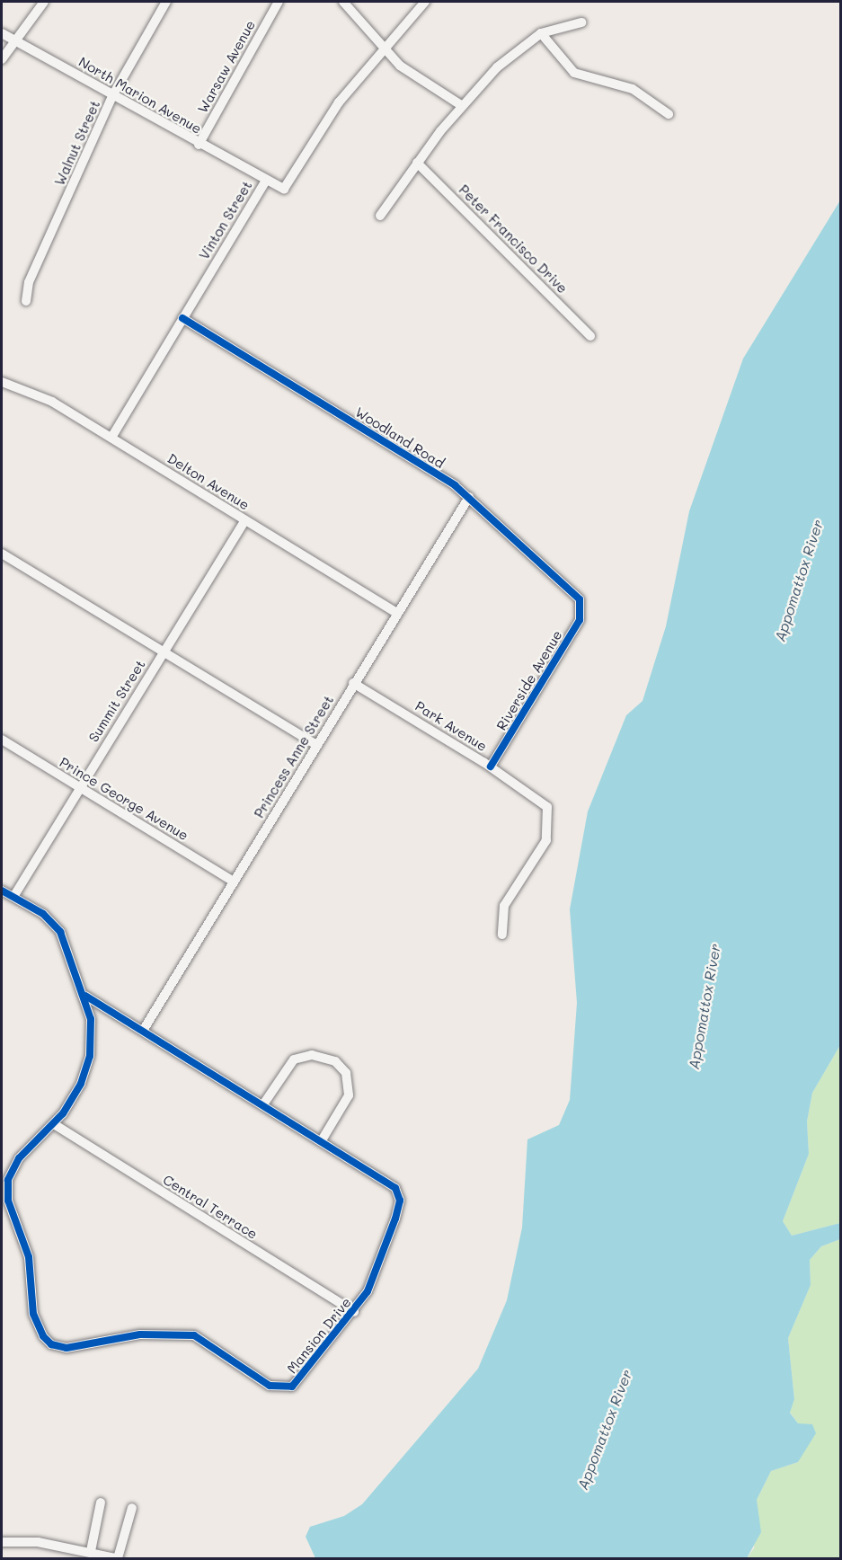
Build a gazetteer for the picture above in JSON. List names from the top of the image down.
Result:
{
  "streets": {
    "street": [
      "Warsaw Avenue",
      "North Marion Avenue",
      "Walnut Street",
      "Vinton Street",
      "Peter Francisco Drive",
      "Woodland Road",
      "Delton Avenue",
      "Riverside Avenue",
      "Summit Street",
      "Park Avenue",
      "Princess Anne Street",
      "Prince George Avenue",
      "Central Terrace",
      "Mansion Drive"
    ]
  },
  "crossings": [
    ["Warsaw Avenue", "North Marion Avenue"],
    ["North Marion Avenue", "Walnut Street"],
    ["North Marion Avenue", "Vinton Street"],
    ["Vinton Street", "Woodland Road"],
    ["Vinton Street", "Delton Avenue"],
    ["Woodland Road", "Riverside Avenue"],
    ["Woodland Road", "Princess Anne Street"],
    ["Delton Avenue", "Summit Street"],
    ["Delton Avenue", "Princess Anne Street"],
    ["Riverside Avenue", "Park Avenue"],
    ["Summit Street", "Prince George Avenue"],
    ["Summit Street", "Mansion Drive"],
    ["Park Avenue", "Princess Anne Street"],
    ["Princess Anne Street", "Prince George Avenue"],
    ["Princess Anne Street", "Mansion Drive"],
    ["Central Terrace", "Mansion Drive"]
  ],
  "water": ["Appomattox River"]
}
